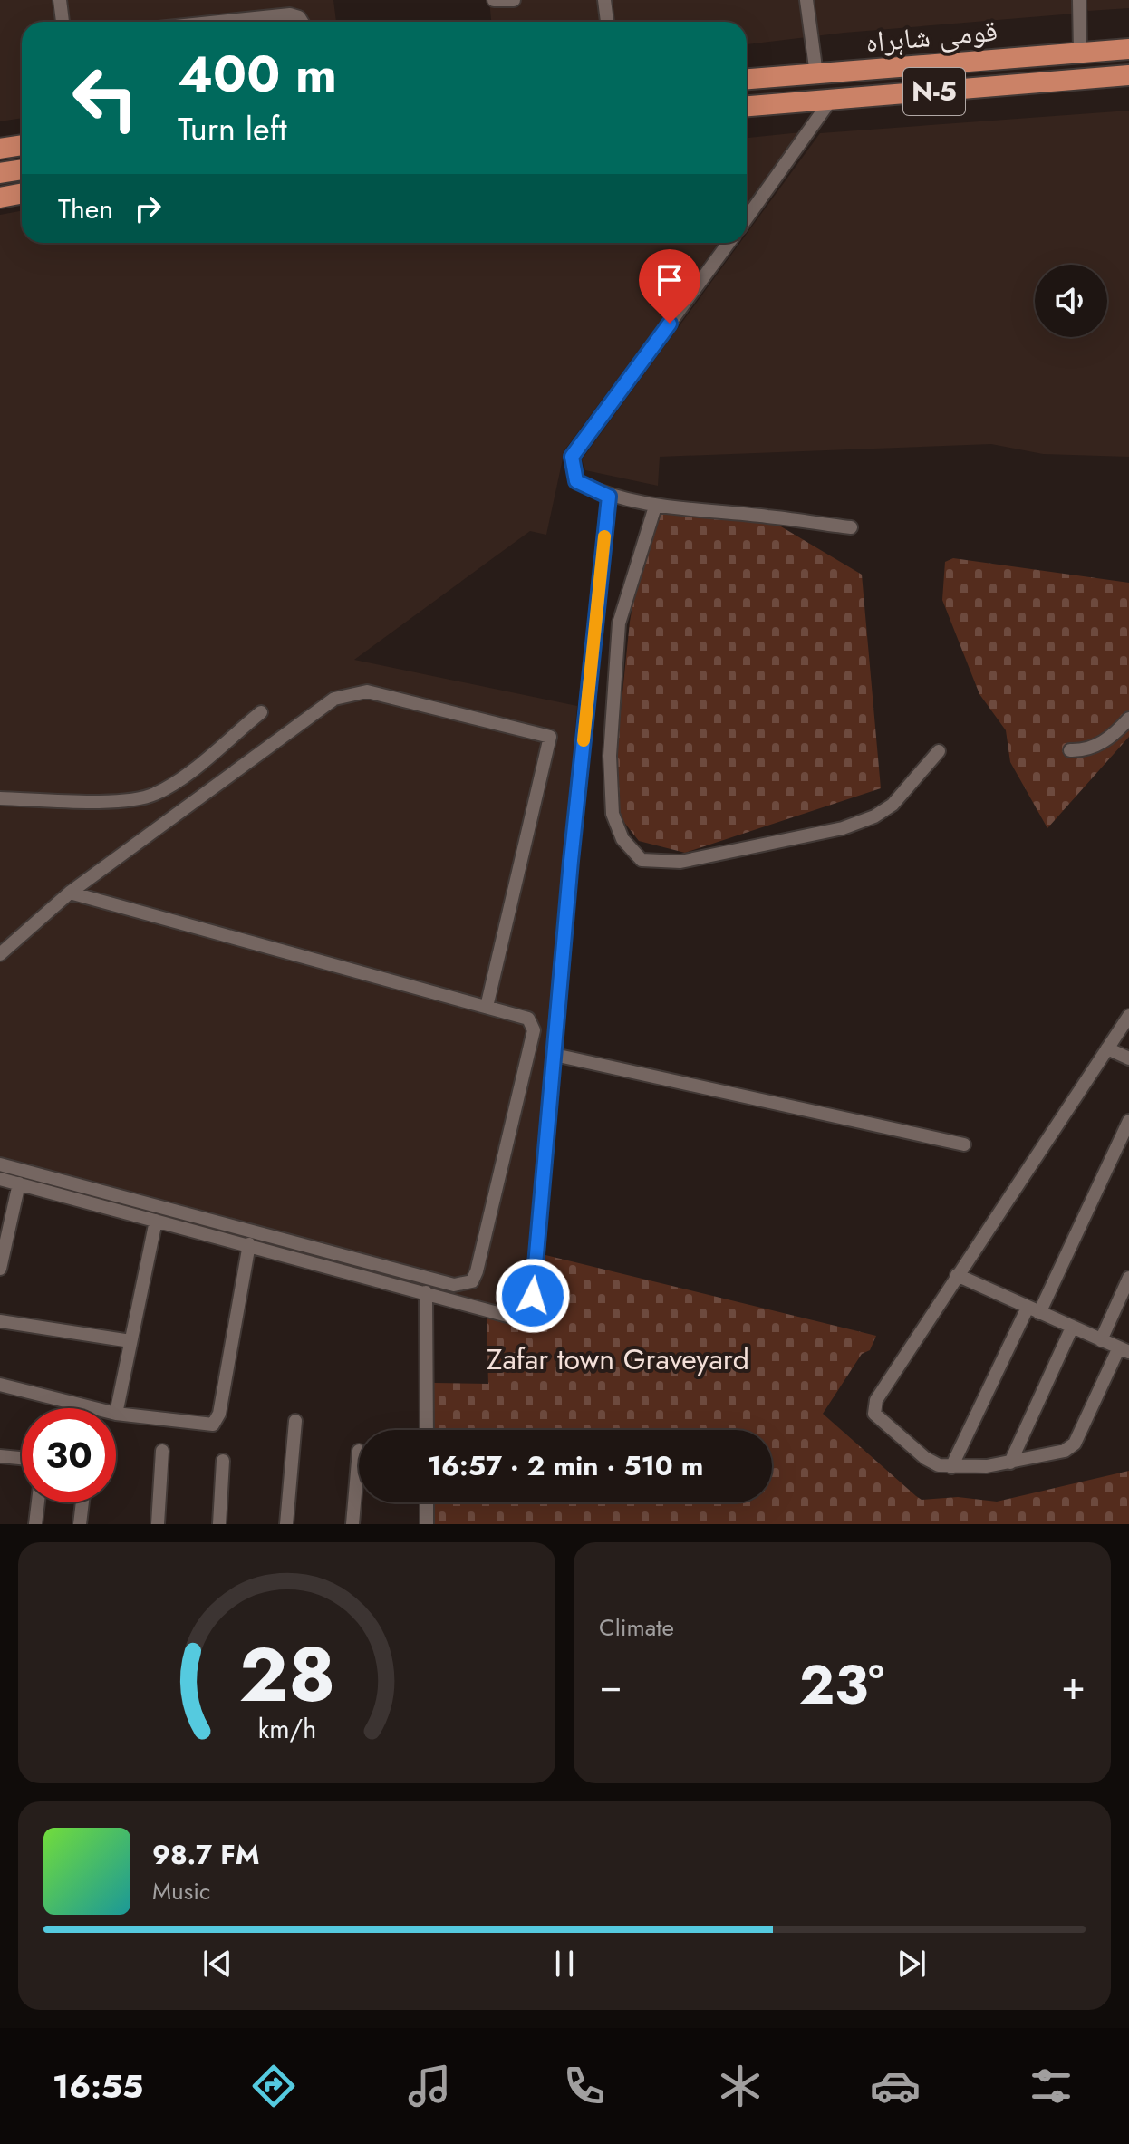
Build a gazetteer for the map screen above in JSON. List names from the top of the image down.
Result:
{
  "streets": {
    "highway": ["قومی شاہراہ", "N-5"]
  },
  "parks": ["Zafar town Graveyard"],
  "page": {
    "turn": ["400 m", "Turn left"],
    "then": "Then",
    "limit": "30",
    "trip": "16:57 · 2 min · 510 m",
    "tile": "Climate",
    "heat": ["−", "23°", "+"],
    "song": ["98.7 FM", "Music"],
    "tabs": "16:55",
    "gauge": ["28", "km/h"]
  }
}
